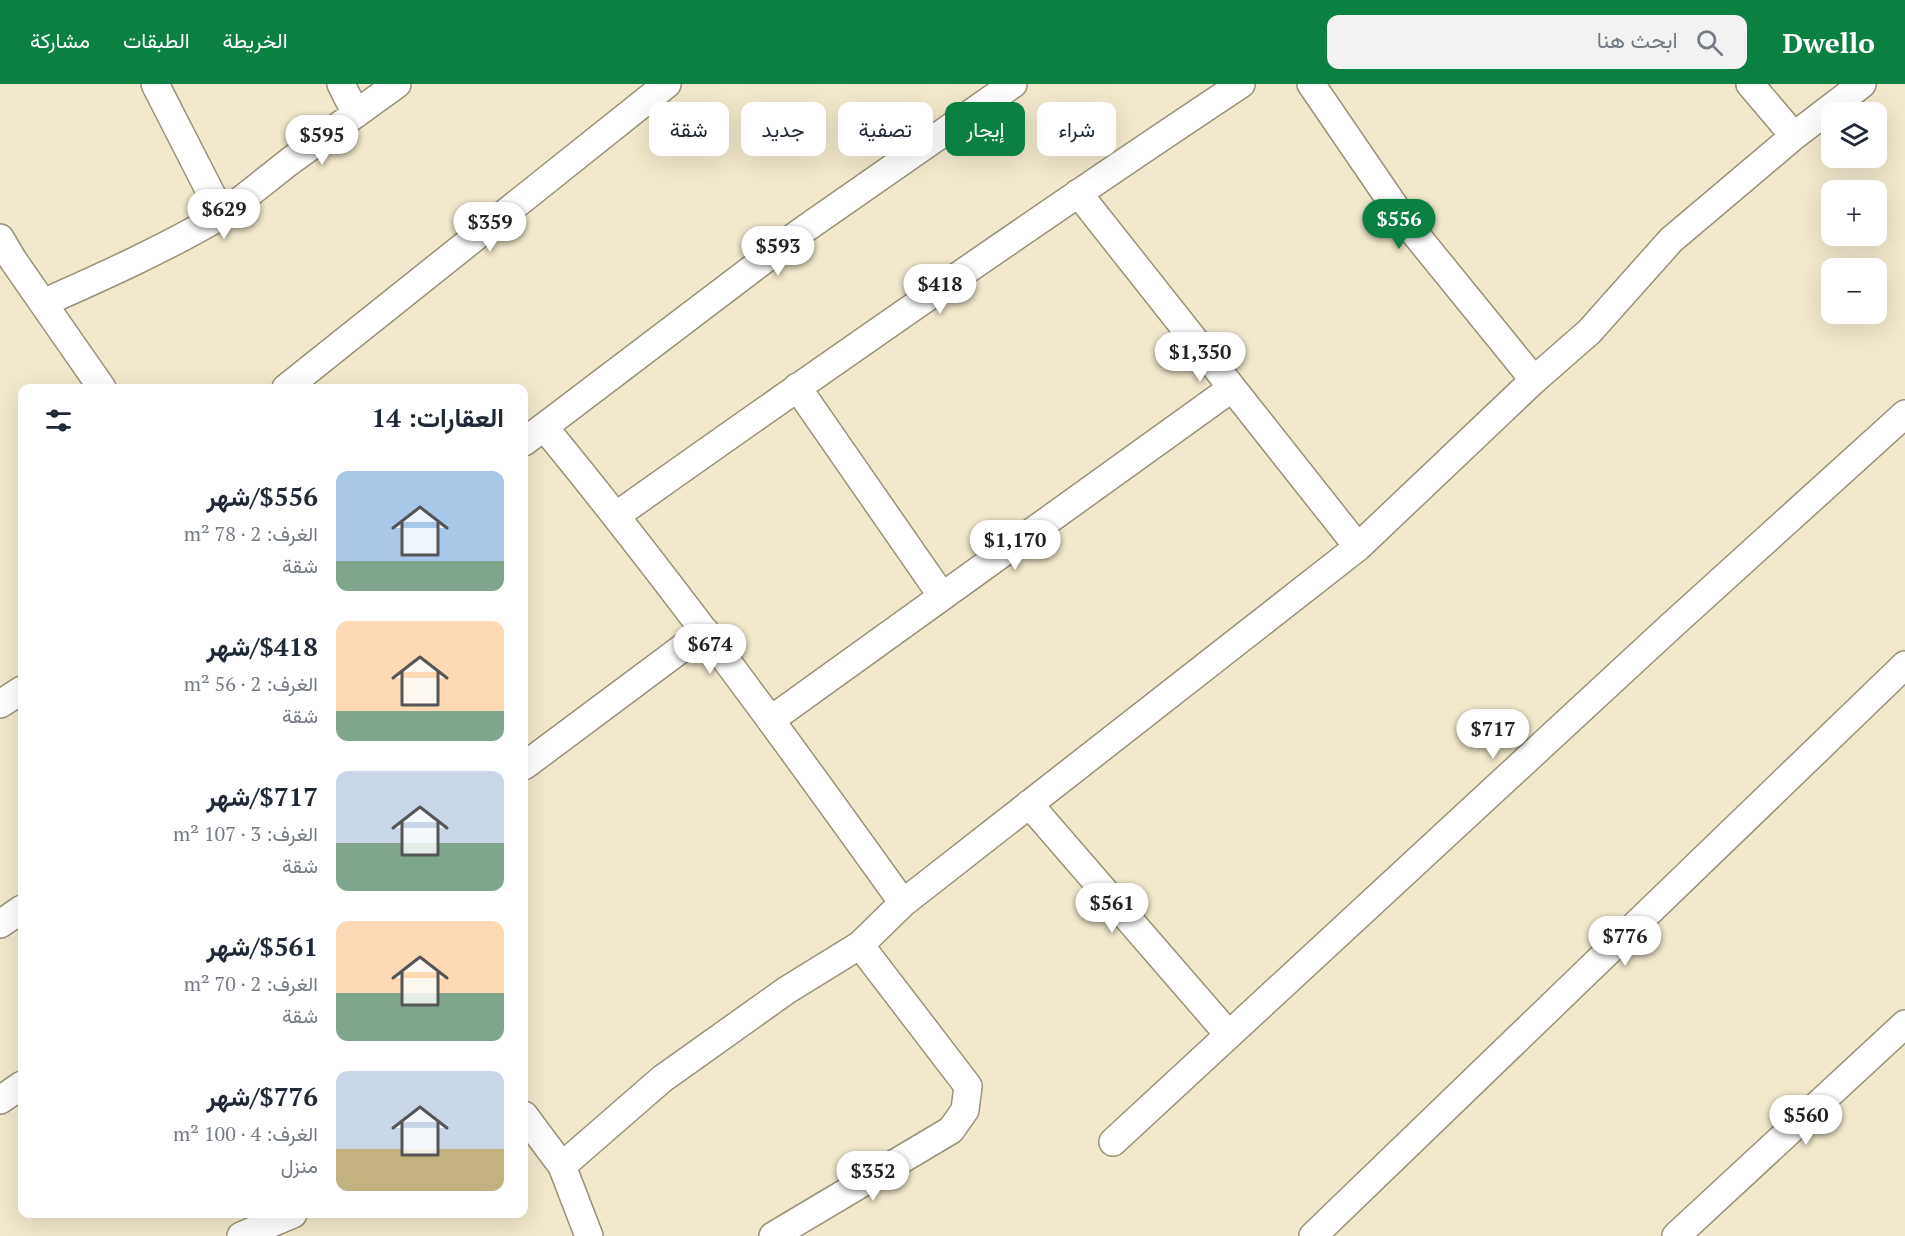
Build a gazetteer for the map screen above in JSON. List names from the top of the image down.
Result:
{
  "page": {
    "header": "Dwello",
    "search": "ابحث هنا",
    "nav": ["الخريطة", "الطبقات", "مشاركة"],
    "map_buttons": ["+", "−"],
    "chip": [
      "شراء",
      "إيجار",
      "تصفية",
      "جديد",
      "شقة"
    ],
    "price": [
      "$595",
      "$629",
      "$556",
      "$359",
      "$593",
      "$418",
      "$1,350",
      "$1,170",
      "$674",
      "$717",
      "$561",
      "$776",
      "$560",
      "$352"
    ],
    "heading": "العقارات: 14",
    "list": [
      {
        "name": "$556/شهر",
        "note": "الغرف: 2 · 78 m² · شقة"
      },
      {
        "name": "$418/شهر",
        "note": "الغرف: 2 · 56 m² · شقة"
      },
      {
        "name": "$717/شهر",
        "note": "الغرف: 3 · 107 m² · شقة"
      },
      {
        "name": "$561/شهر",
        "note": "الغرف: 2 · 70 m² · شقة"
      },
      {
        "name": "$776/شهر",
        "note": "الغرف: 4 · 100 m² · منزل"
      }
    ]
  }
}
